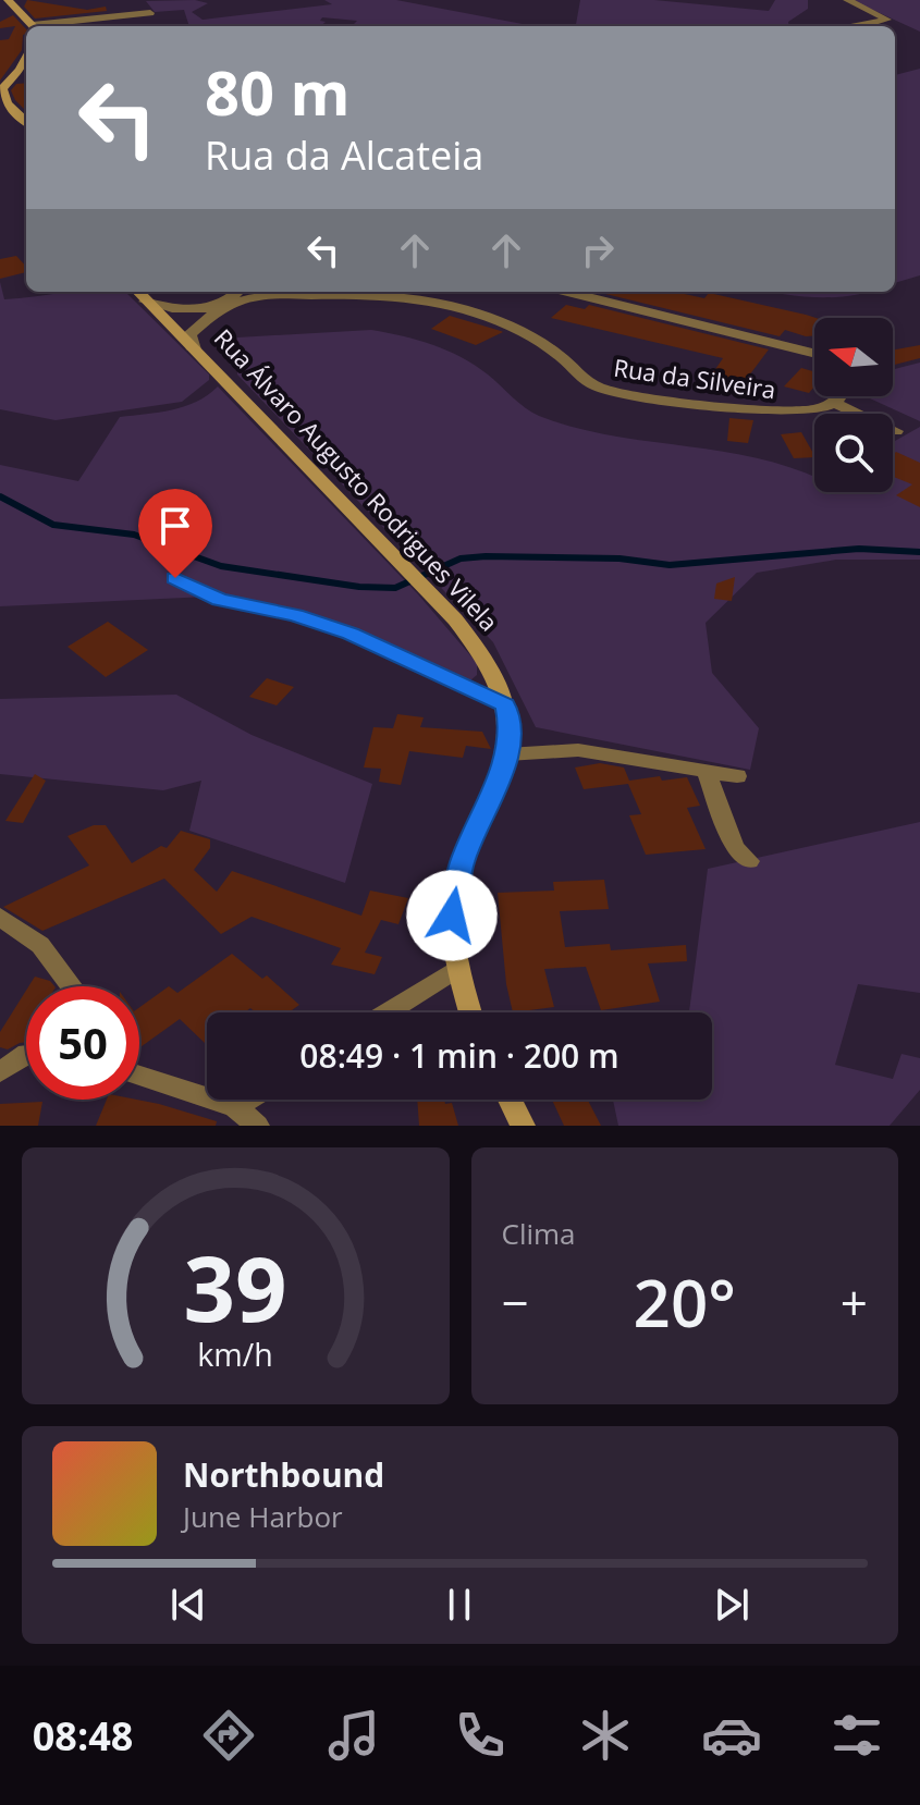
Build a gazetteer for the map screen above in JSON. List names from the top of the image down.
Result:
{
  "streets": {
    "main road": ["Rua Álvaro Augusto Rodrigues Vilela"],
    "street": ["Rua da Silveira"]
  },
  "crossings": [
    ["Rua da Silveira", "Rua Álvaro Augusto Rodrigues Vilela"]
  ],
  "north": "left",
  "page": {
    "turn": ["80 m", "Rua da Alcateia"],
    "limit": "50",
    "trip": "08:49 · 1 min · 200 m",
    "tile": "Clima",
    "heat": ["−", "20°", "+"],
    "song": ["Northbound", "June Harbor"],
    "tabs": "08:48",
    "gauge": ["39", "km/h"]
  }
}
